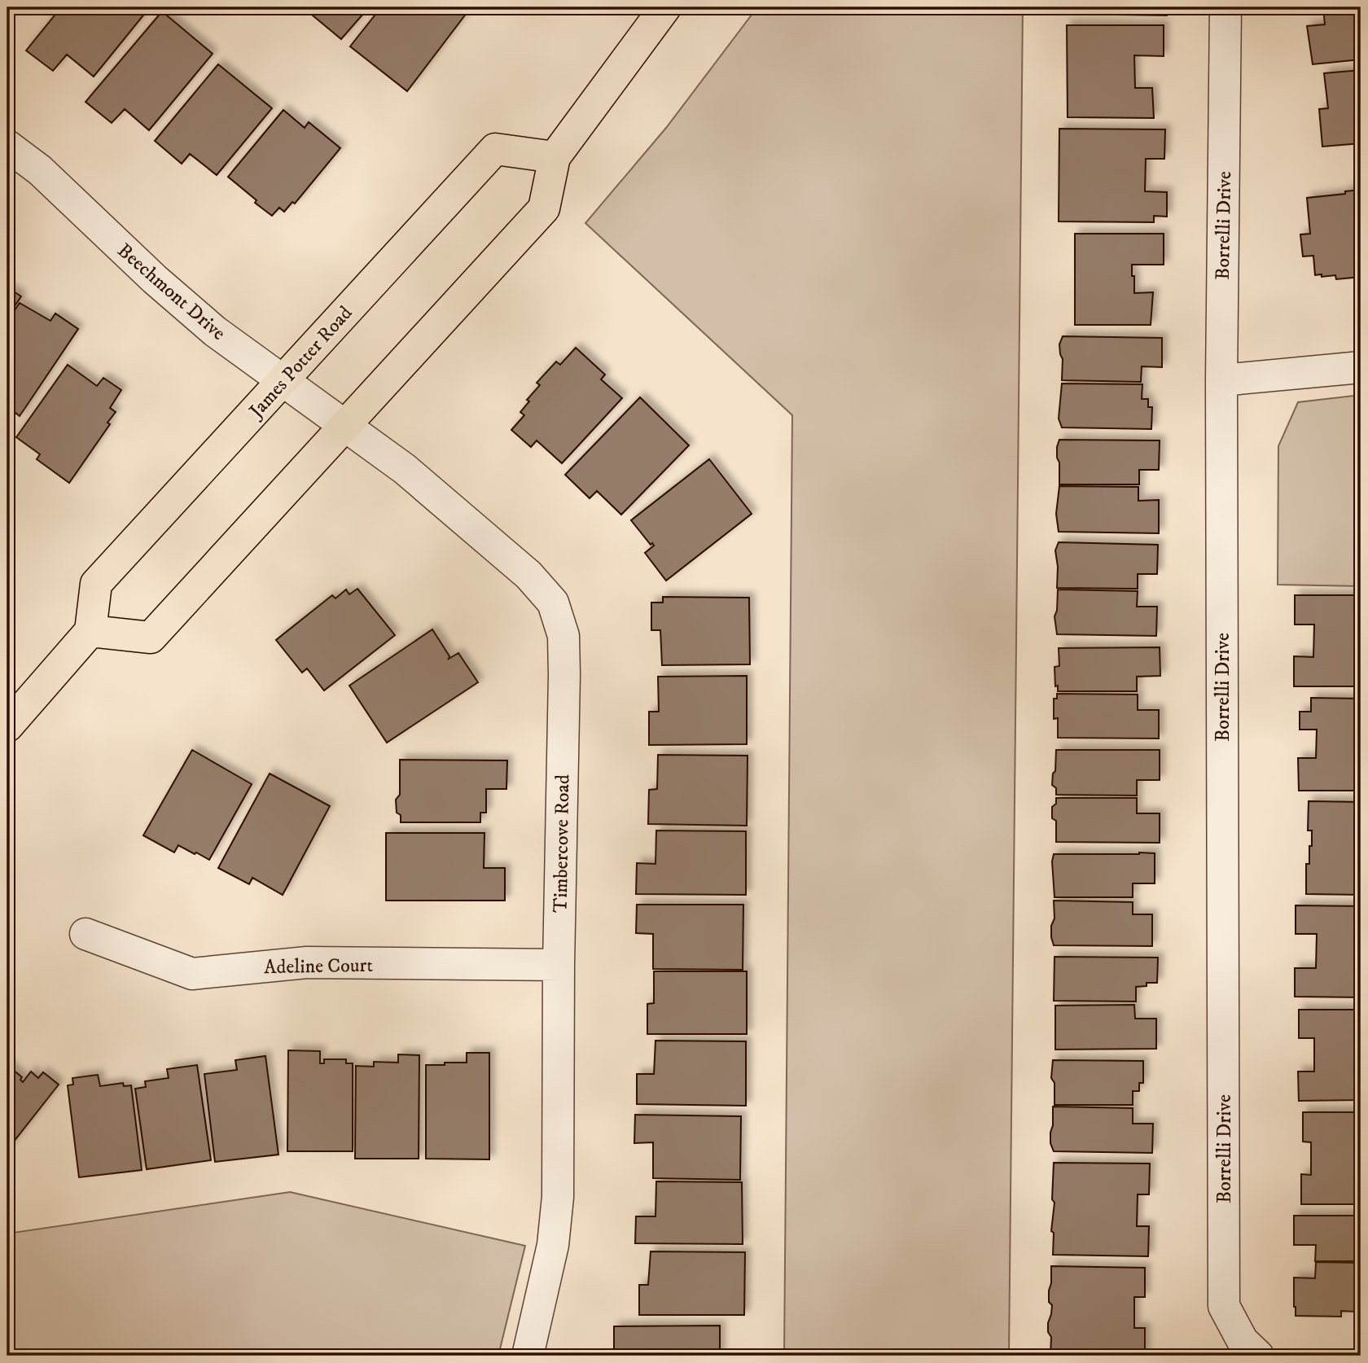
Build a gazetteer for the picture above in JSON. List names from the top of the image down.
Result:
{
  "streets": {
    "main road": ["James Potter Road"],
    "street": [
      "Borrelli Drive",
      "Beechmont Drive",
      "Timbercove Road",
      "Adeline Court"
    ]
  },
  "crossings": [
    ["Beechmont Drive", "James Potter Road"],
    ["Beechmont Drive", "Timbercove Road"],
    ["Timbercove Road", "Adeline Court"]
  ]
}
